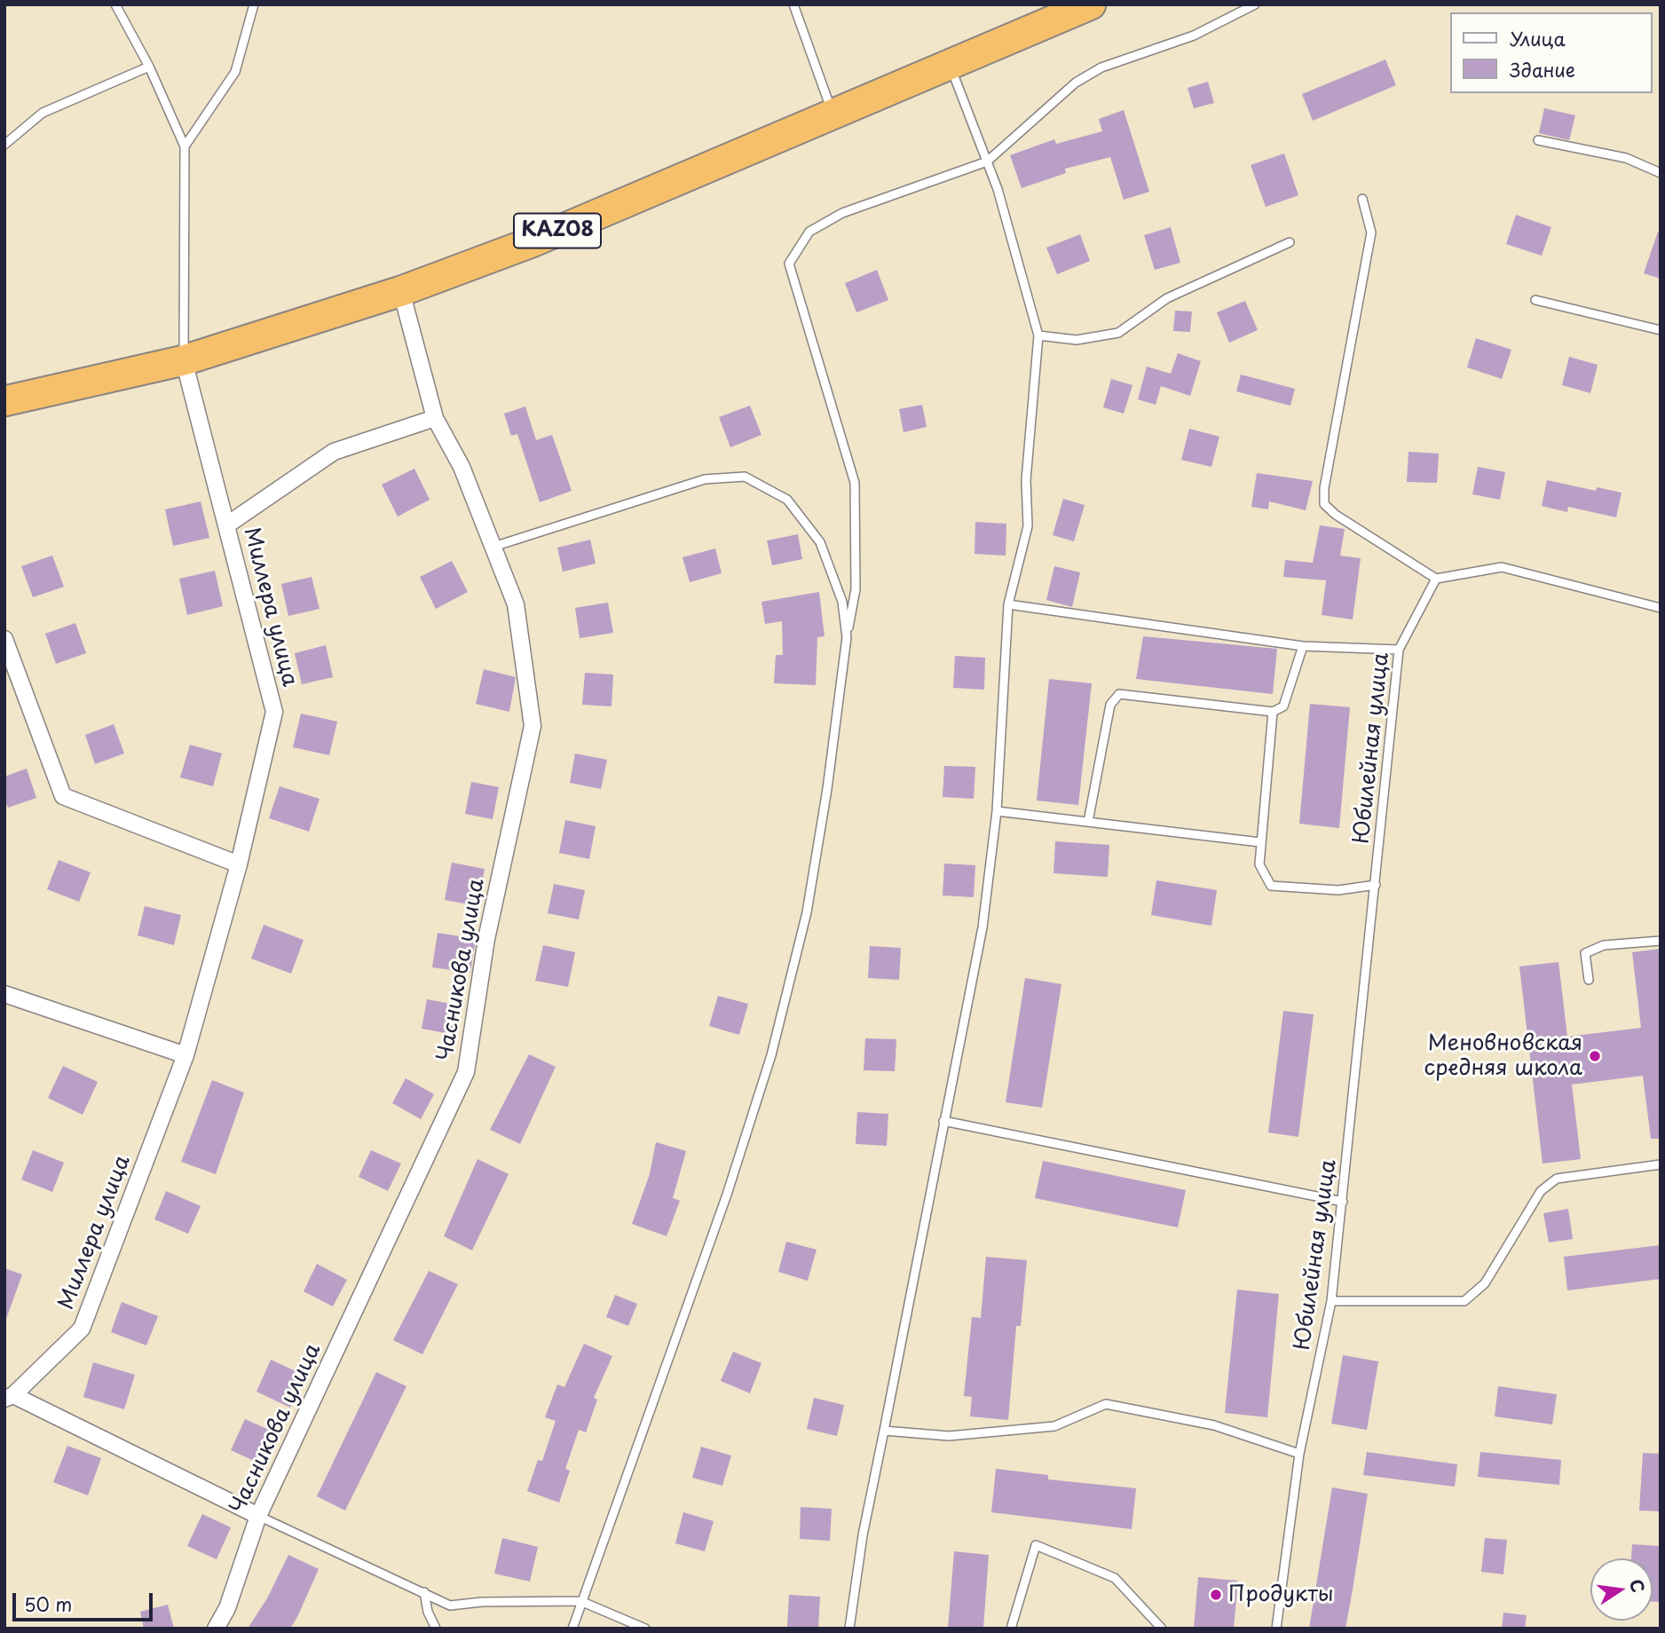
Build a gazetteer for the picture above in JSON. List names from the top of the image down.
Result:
{
  "streets": {
    "highway": ["KAZ08"],
    "street": ["Миллера улица", "Часникова улица"],
    "lane": ["Юбилейная улица"]
  },
  "crossings": [
    ["KAZ08", "Миллера улица"],
    ["KAZ08", "Часникова улица"]
  ],
  "places": ["Меновновская средняя школа", "Продукты"],
  "legend": ["Улица", "Здание"],
  "scale_bar": "50 m",
  "north": "right"
}
